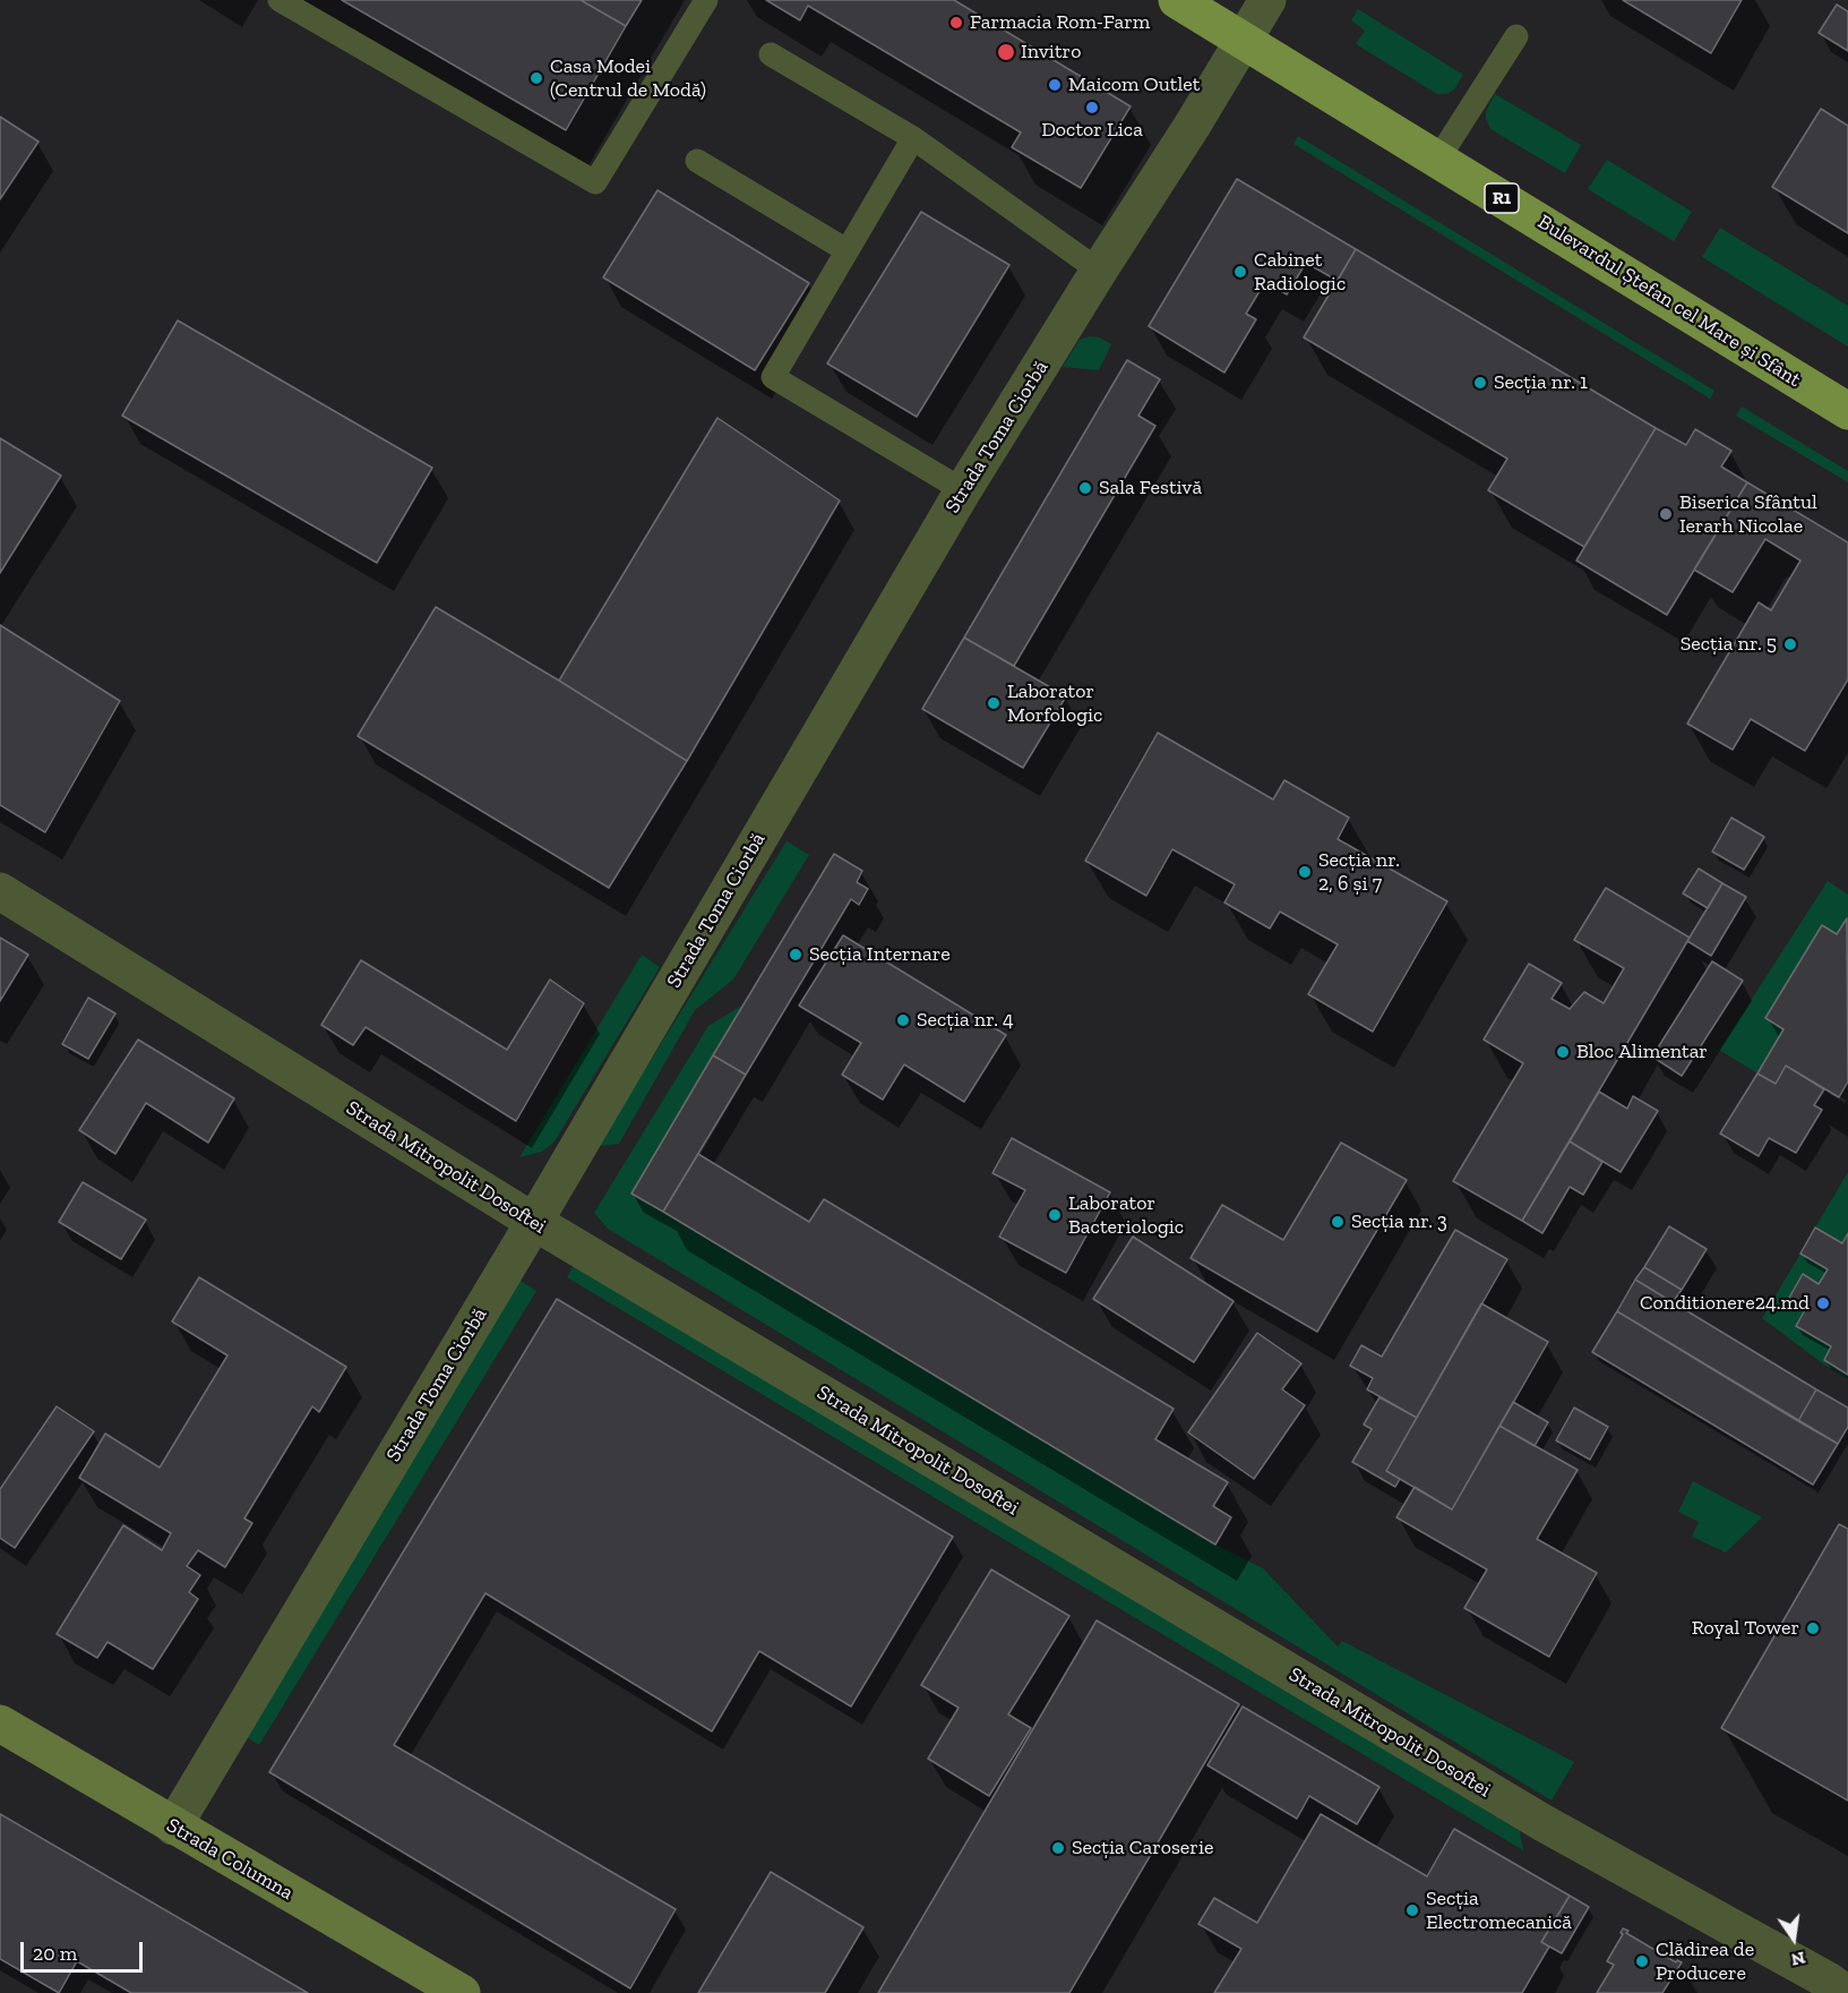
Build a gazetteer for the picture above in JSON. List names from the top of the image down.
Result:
{
  "streets": {
    "main road": ["R1", "Bulevardul Ștefan cel Mare și Sfânt", "Strada Columna"],
    "street": ["Strada Toma Ciorbă", "Strada Mitropolit Dosoftei"]
  },
  "crossings": [
    ["Bulevardul Ștefan cel Mare și Sfânt", "Strada Toma Ciorbă"],
    ["Strada Toma Ciorbă", "Strada Mitropolit Dosoftei"],
    ["Strada Toma Ciorbă", "Strada Columna"]
  ],
  "places": [
    "Farmacia Rom-Farm",
    "Invitro",
    "Casa Modei (Centrul de Modă)",
    "Maicom Outlet",
    "Doctor Lica",
    "Cabinet Radiologic",
    "Secția nr. 1",
    "Sala Festivă",
    "Biserica Sfântul Ierarh Nicolae",
    "Secția nr. 5",
    "Laborator Morfologic",
    "Secția nr. 2, 6 și 7",
    "Secția Internare",
    "Secția nr. 4",
    "Bloc Alimentar",
    "Laborator Bacteriologic",
    "Secția nr. 3",
    "Conditionere24.md",
    "Royal Tower",
    "Secția Caroserie",
    "Secția Electromecanică",
    "Clădirea de Producere"
  ],
  "scale_bar": "20 m",
  "north": "bottom"
}
